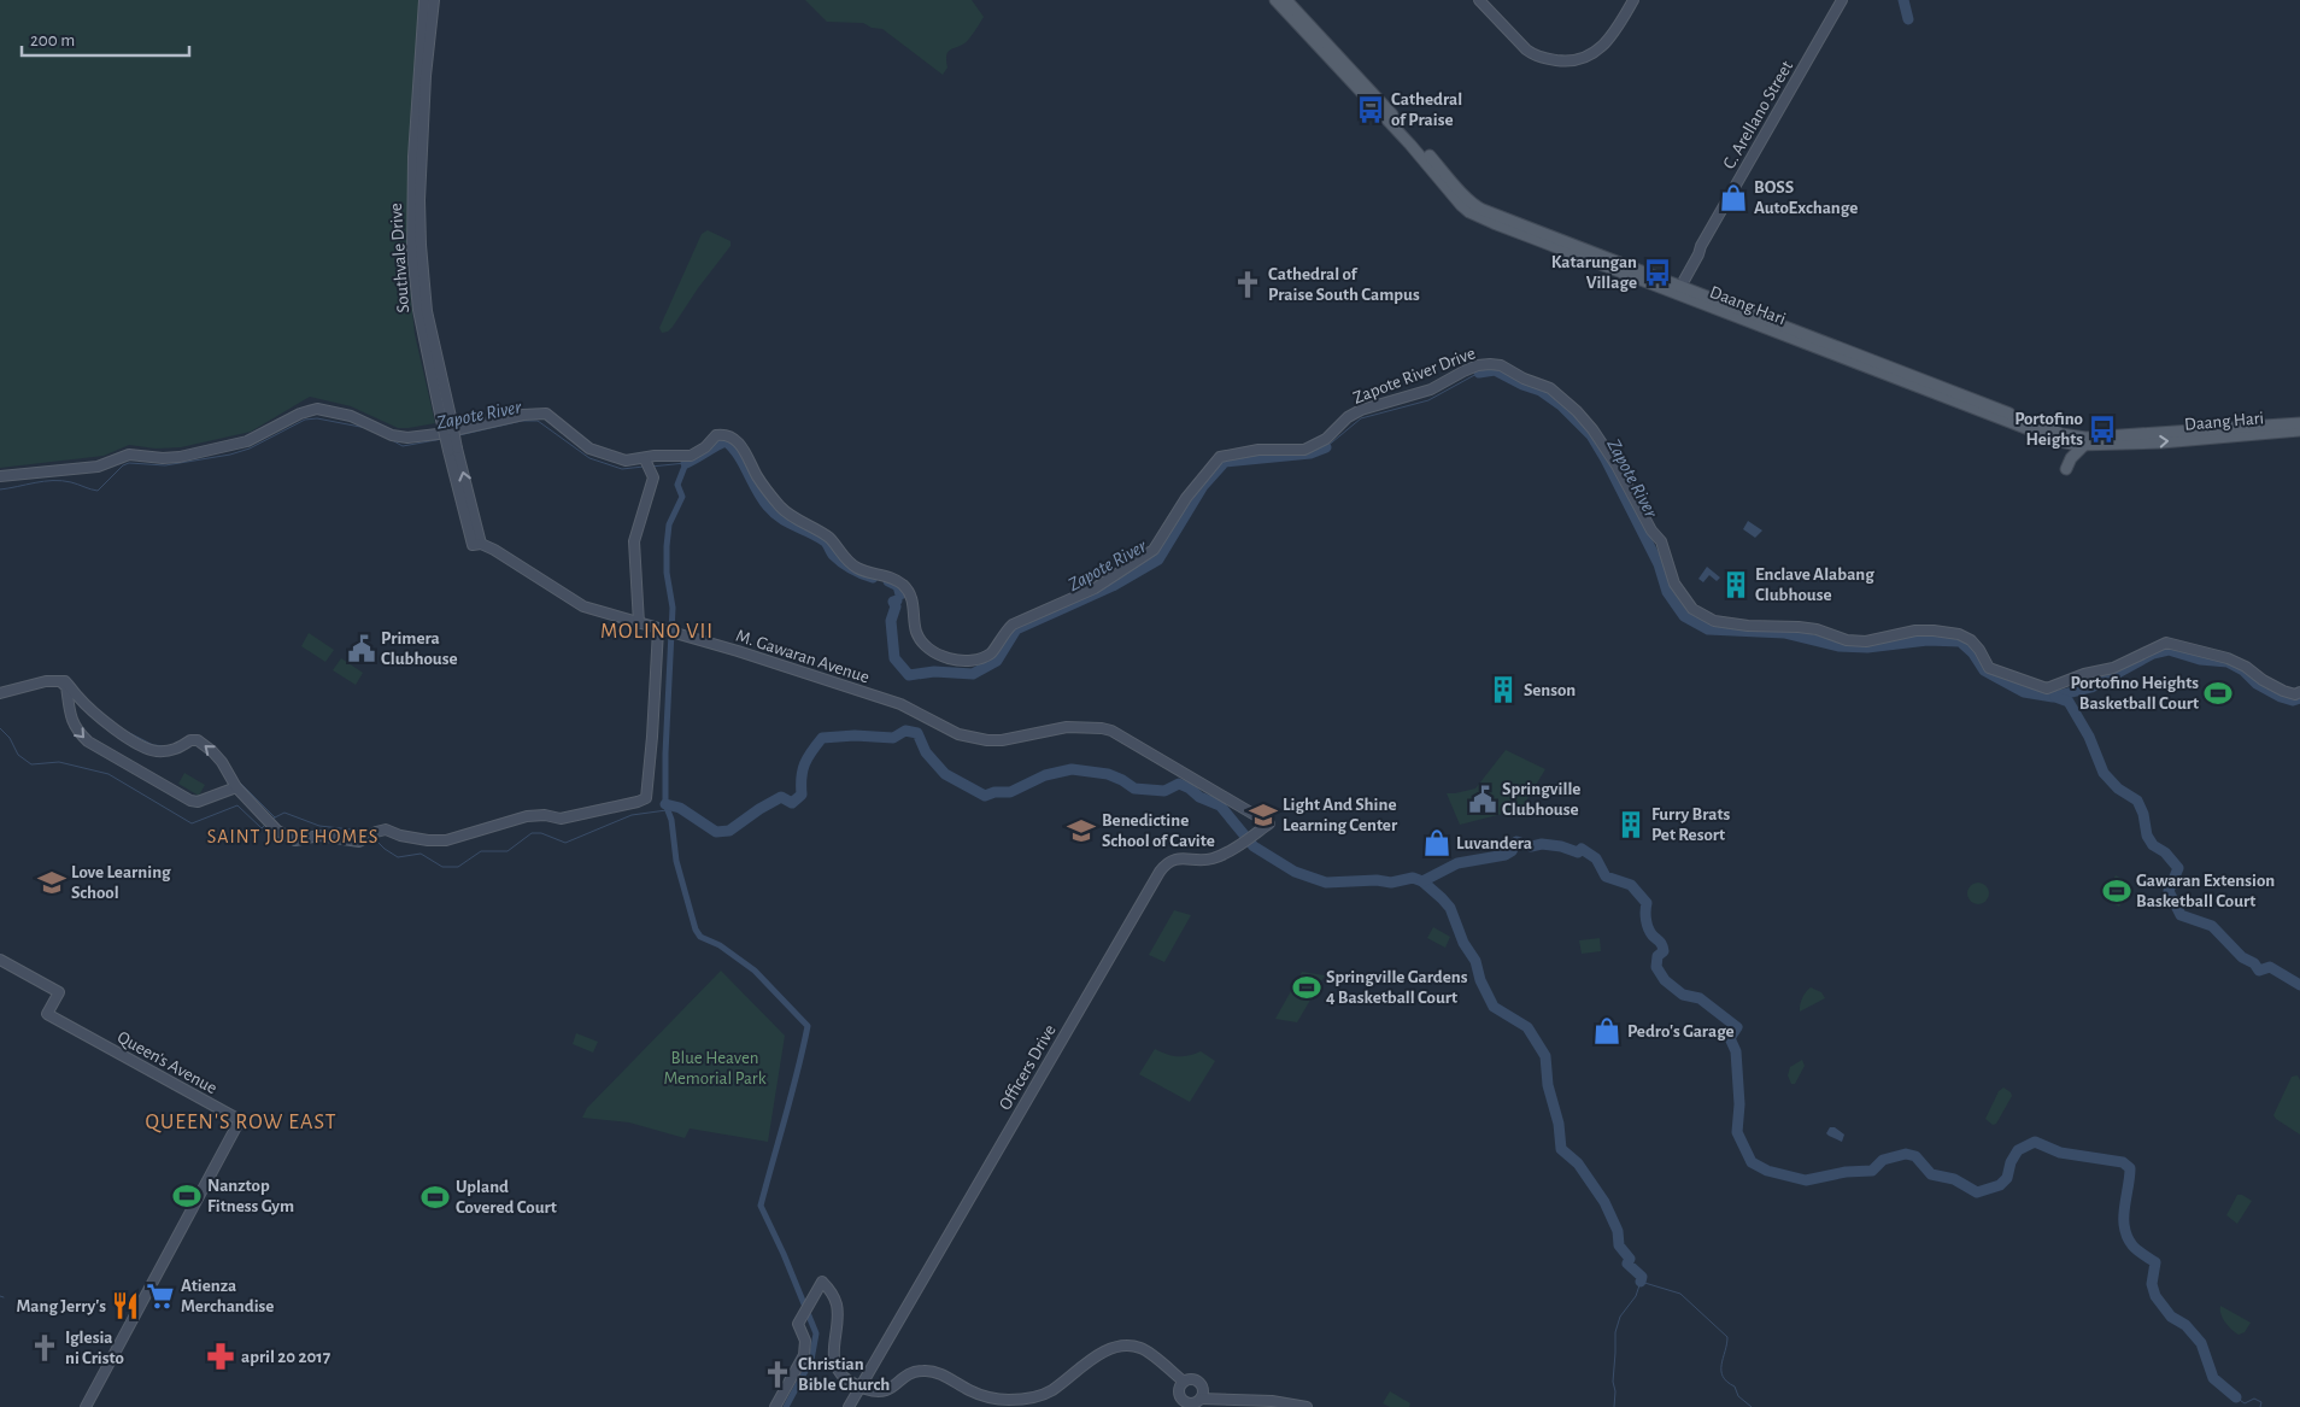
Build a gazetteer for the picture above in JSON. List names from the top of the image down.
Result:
{
  "streets": {
    "main road": ["Daang Hari"],
    "street": [
      "C. Arellano Street",
      "Southvale Drive",
      "Zapote River Drive",
      "M. Gawaran Avenue",
      "Queen's Avenue",
      "Officers Drive"
    ]
  },
  "crossings": [
    ["C. Arellano Street", "Daang Hari"],
    ["Southvale Drive", "M. Gawaran Avenue"],
    ["M. Gawaran Avenue", "Officers Drive"]
  ],
  "districts": ["MOLINO VII", "SAINT JUDE HOMES", "QUEEN'S ROW EAST"],
  "water": ["Zapote River"],
  "parks": ["Blue Heaven Memorial Park"],
  "places": {
    "bus stop": ["Cathedral of Praise", "Katarungan Village", "Portofino Heights"],
    "shop": ["BOSS AutoExchange", "Luvandera", "Pedro's Garage"],
    "church": ["Cathedral of Praise South Campus", "Iglesia ni Cristo", "Christian Bible Church"],
    "building": ["Enclave Alabang Clubhouse", "Senson", "Furry Brats Pet Resort"],
    "public building": ["Primera Clubhouse", "Springville Clubhouse"],
    "sports": [
      "Portofino Heights Basketball Court",
      "Gawaran Extension Basketball Court",
      "Springville Gardens 4 Basketball Court",
      "Nanztop Fitness Gym",
      "Upland Covered Court"
    ],
    "school or university": ["Light And Shine Learning Center", "Benedictine School of Cavite", "Love Learning School"],
    "supermarket": ["Atienza Merchandise"],
    "restaurant": ["Mang Jerry's"],
    "pharmacy": ["april 20 2017"]
  },
  "scale_bar": "200 m"
}
